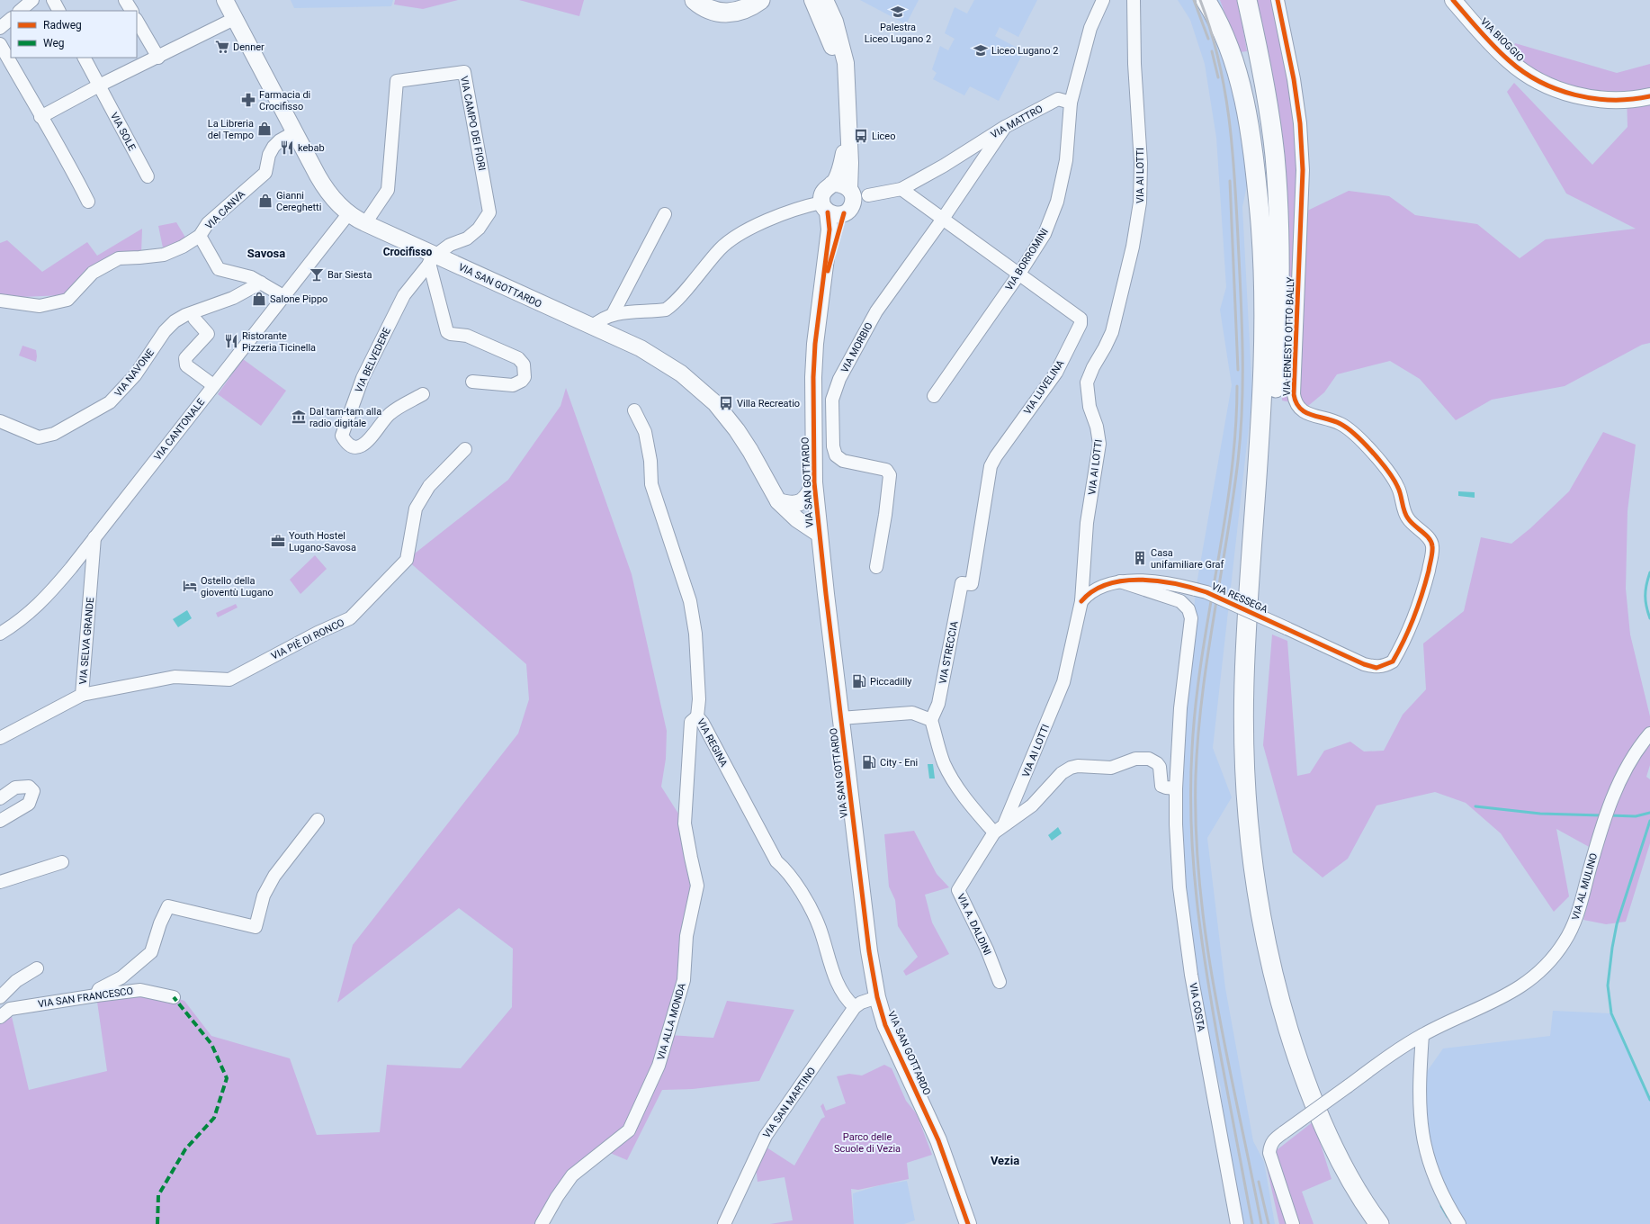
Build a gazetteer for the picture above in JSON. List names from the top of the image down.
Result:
{
  "streets": {
    "main road": ["VIA BIOGGIO", "VIA SAN GOTTARDO"],
    "street": [
      "VIA MATTRO",
      "VIA CAMPO DEI FIORI",
      "VIA SOLE",
      "VIA AI LOTTI",
      "VIA CANVA",
      "VIA BORROMINI",
      "VIA ERNESTO OTTO BALLY",
      "VIA MORBIO",
      "VIA BELVEDERE",
      "VIA NAVONE",
      "VIA LUVELINA",
      "VIA CANTONALE",
      "VIA RESSEGA",
      "VIA PIÈ DI RONCO",
      "VIA SELVA GRANDE",
      "VIA STRECCIA",
      "VIA REGINA",
      "VIA AL MULINO",
      "VIA A. DALDINI",
      "VIA SAN FRANCESCO",
      "VIA COSTA",
      "VIA ALLA MONDA",
      "VIA SAN MARTINO"
    ]
  },
  "crossings": [
    ["VIA MATTRO", "VIA BORROMINI"],
    ["VIA MATTRO", "VIA SAN GOTTARDO"],
    ["VIA MATTRO", "VIA MORBIO"],
    ["VIA MATTRO", "VIA LUVELINA"],
    ["VIA CAMPO DEI FIORI", "VIA SAN GOTTARDO"],
    ["VIA CAMPO DEI FIORI", "VIA BELVEDERE"],
    ["VIA AI LOTTI", "VIA RESSEGA"],
    ["VIA CANVA", "VIA SAN GOTTARDO"],
    ["VIA BORROMINI", "VIA LUVELINA"],
    ["VIA SAN GOTTARDO", "VIA BELVEDERE"],
    ["VIA SAN GOTTARDO", "VIA CANTONALE"],
    ["VIA ERNESTO OTTO BALLY", "VIA RESSEGA"],
    ["VIA MORBIO", "VIA LUVELINA"],
    ["VIA LUVELINA", "VIA STRECCIA"],
    ["VIA CANTONALE", "VIA SELVA GRANDE"],
    ["VIA PIÈ DI RONCO", "VIA SELVA GRANDE"],
    ["VIA REGINA", "VIA ALLA MONDA"],
    ["VIA REGINA", "VIA SAN MARTINO"]
  ],
  "districts": ["Crocifisso", "Savosa", "Vezia"],
  "parks": ["Parco delle Scuole di Vezia"],
  "places": {
    "school or university": ["Palestra Liceo Lugano 2", "Liceo Lugano 2"],
    "supermarket": ["Denner"],
    "pharmacy": ["Farmacia di Crocifisso"],
    "shop": ["La Libreria del Tempo", "Gianni Cereghetti", "Salone Pippo"],
    "bus stop": ["Liceo", "Villa Recreatio"],
    "restaurant": ["kebab", "Ristorante Pizzeria Ticinella"],
    "bar": ["Bar Siesta"],
    "museum": ["Dal tam-tam alla radio digitale"],
    "office": ["Youth Hostel Lugano-Savosa"],
    "building": ["Casa unifamiliare Graf"],
    "hotel": ["Ostello della gioventù Lugano"],
    "fuel station": ["Piccadilly", "City - Eni"]
  },
  "legend": ["Radweg", "Weg"]
}
